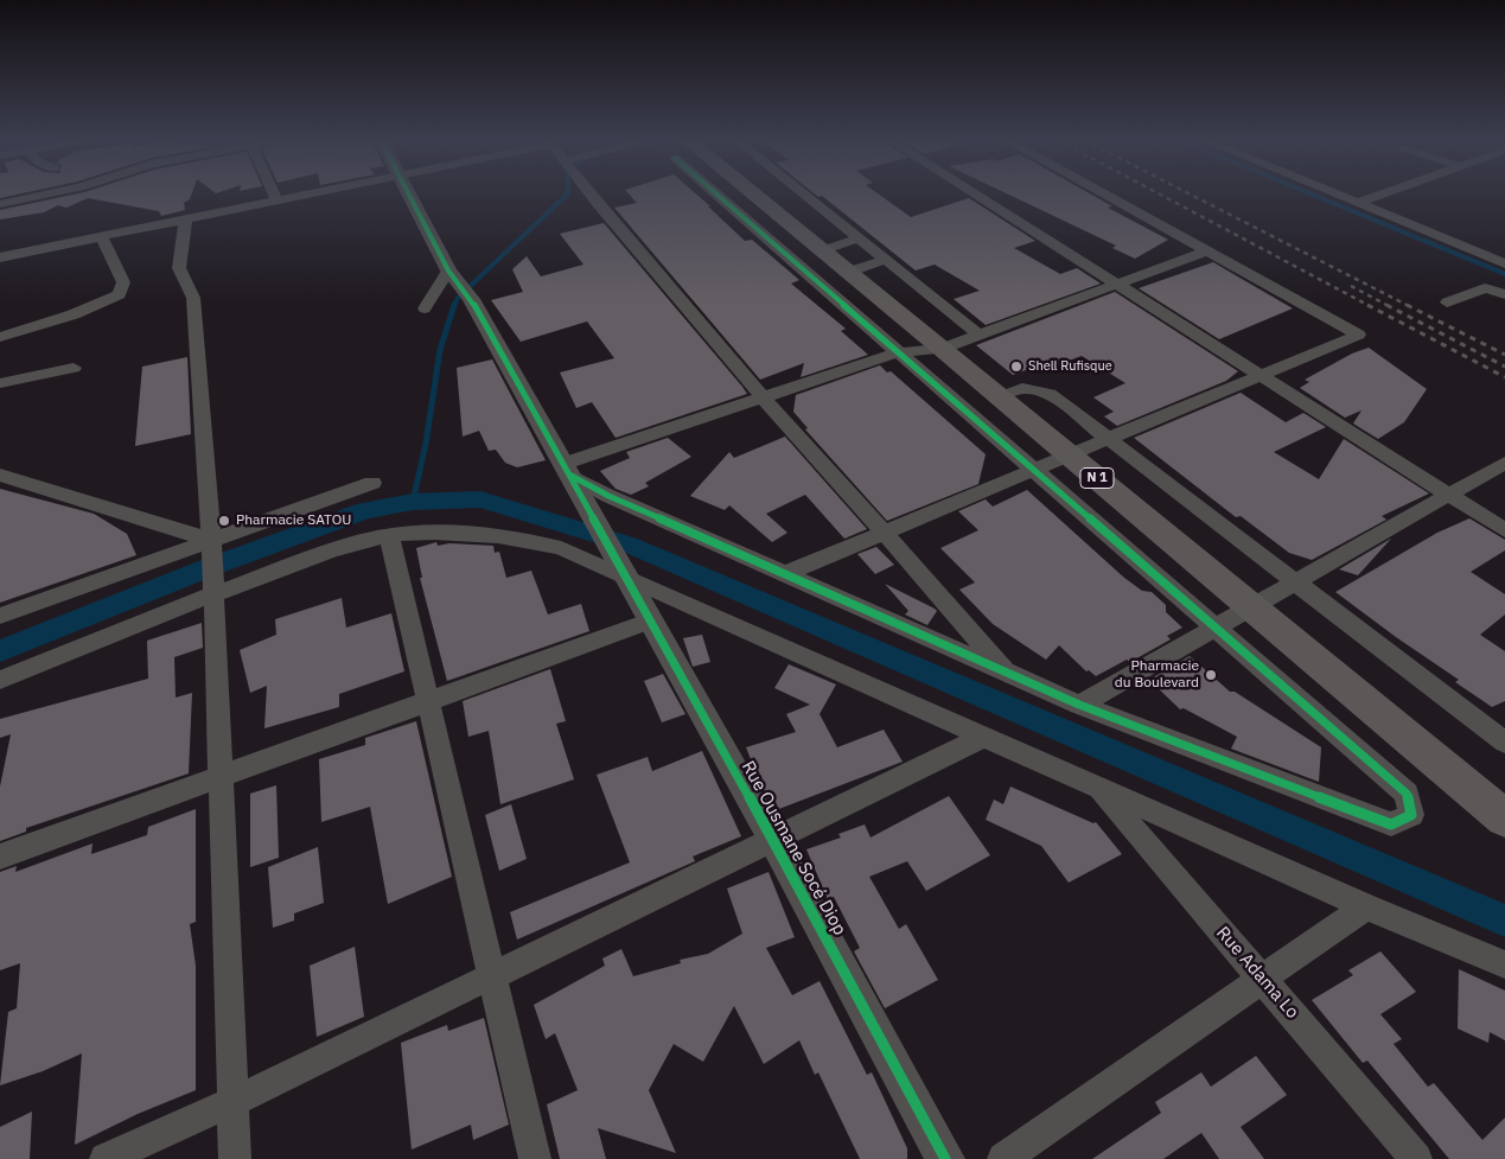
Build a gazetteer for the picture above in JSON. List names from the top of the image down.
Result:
{
  "streets": {
    "highway": ["N 1"],
    "street": ["Rue Ousmane Socé Diop", "Rue Adama Lo"]
  },
  "places": ["Shell Rufisque", "Pharmacie SATOU", "Pharmacie du Boulevard"]
}
